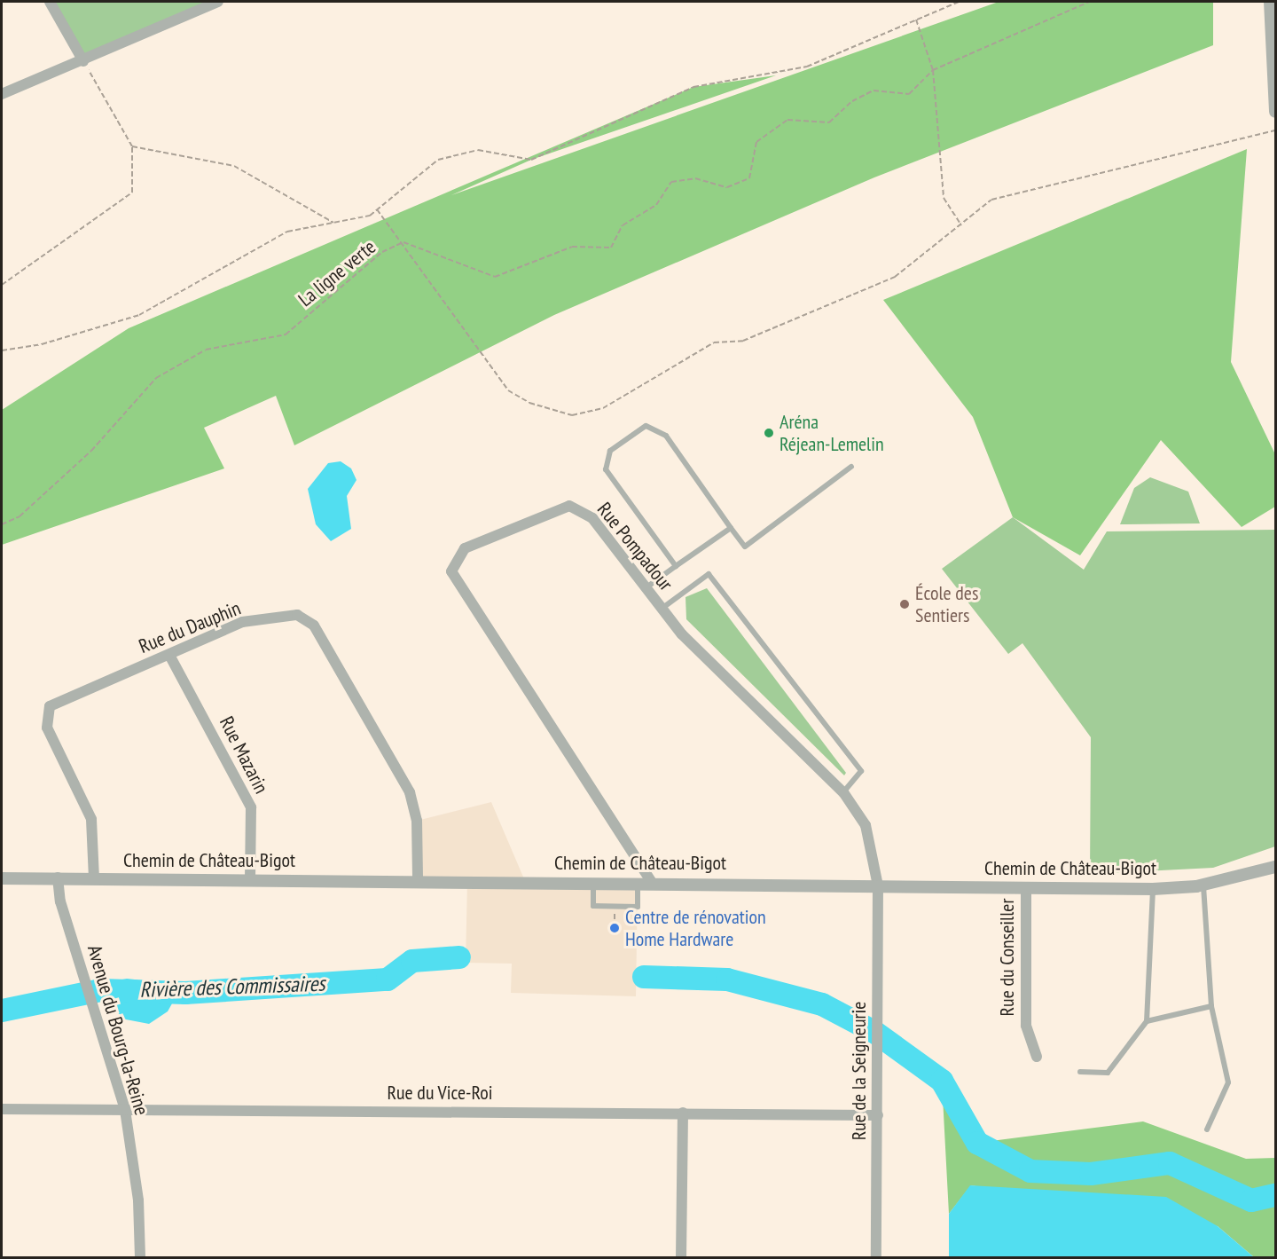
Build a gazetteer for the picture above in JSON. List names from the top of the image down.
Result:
{
  "streets": {
    "street": [
      "Rue Pompadour",
      "Rue du Dauphin",
      "Rue Mazarin",
      "Chemin de Château-Bigot",
      "Rue du Conseiller",
      "Avenue du Bourg-la-Reine",
      "Rue de la Seigneurie",
      "Rue du Vice-Roi"
    ],
    "path": ["La ligne verte"]
  },
  "crossings": [
    ["Rue Pompadour", "Chemin de Château-Bigot"],
    ["Rue Pompadour", "Rue de la Seigneurie"],
    ["Rue du Dauphin", "Rue Mazarin"],
    ["Rue du Dauphin", "Chemin de Château-Bigot"],
    ["Rue Mazarin", "Chemin de Château-Bigot"],
    ["Chemin de Château-Bigot", "Rue du Conseiller"],
    ["Chemin de Château-Bigot", "Avenue du Bourg-la-Reine"],
    ["Chemin de Château-Bigot", "Rue de la Seigneurie"],
    ["Avenue du Bourg-la-Reine", "Rue du Vice-Roi"],
    ["Rue de la Seigneurie", "Rue du Vice-Roi"]
  ],
  "water": ["Rivière des Commissaires"],
  "places": ["Aréna Réjean‑Lemelin", "École des Sentiers", "Centre de rénovation Home Hardware"]
}
